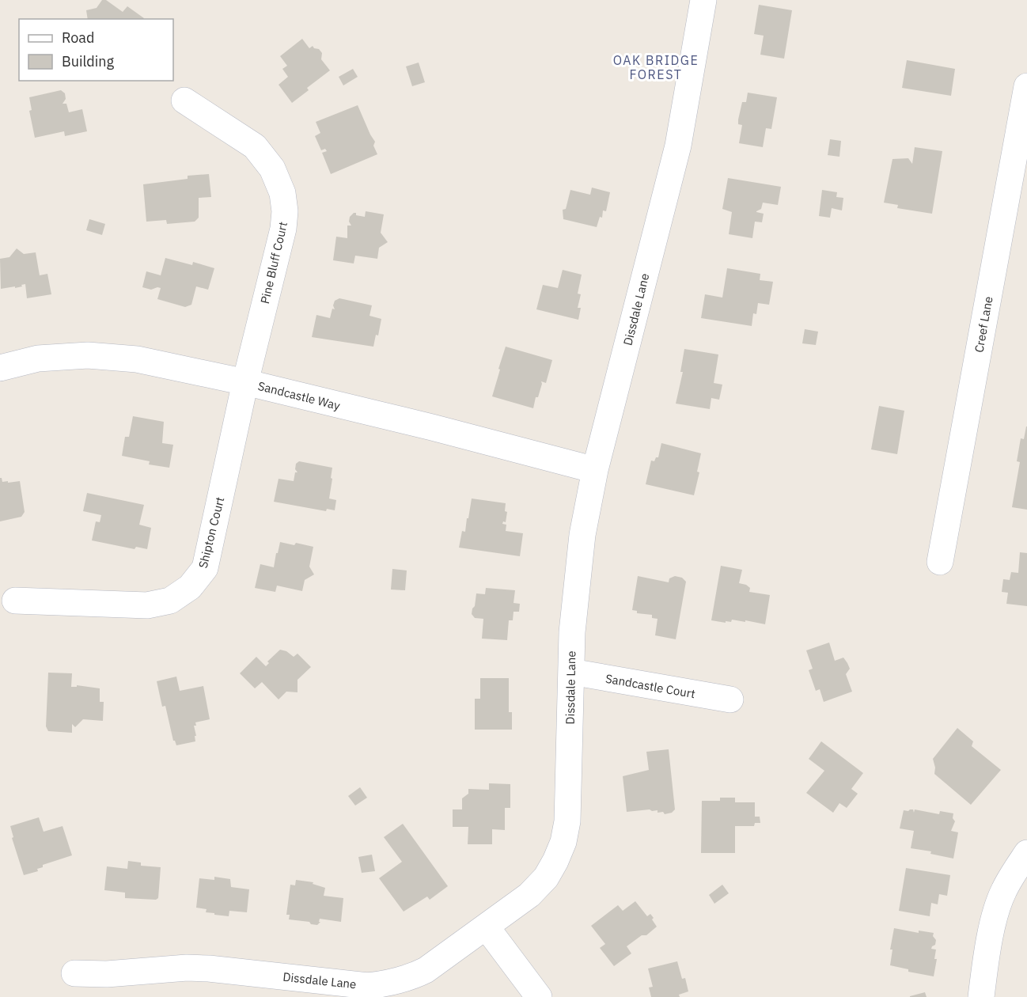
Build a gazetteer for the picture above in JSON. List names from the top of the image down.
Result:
{
  "streets": {
    "street": [
      "Pine Bluff Court",
      "Dissdale Lane",
      "Creef Lane",
      "Sandcastle Way",
      "Shipton Court",
      "Sandcastle Court"
    ]
  },
  "crossings": [
    ["Pine Bluff Court", "Sandcastle Way"],
    ["Pine Bluff Court", "Shipton Court"],
    ["Dissdale Lane", "Sandcastle Way"],
    ["Dissdale Lane", "Sandcastle Court"],
    ["Sandcastle Way", "Shipton Court"]
  ],
  "districts": ["OAK BRIDGE FOREST"],
  "legend": ["Road", "Building"]
}
